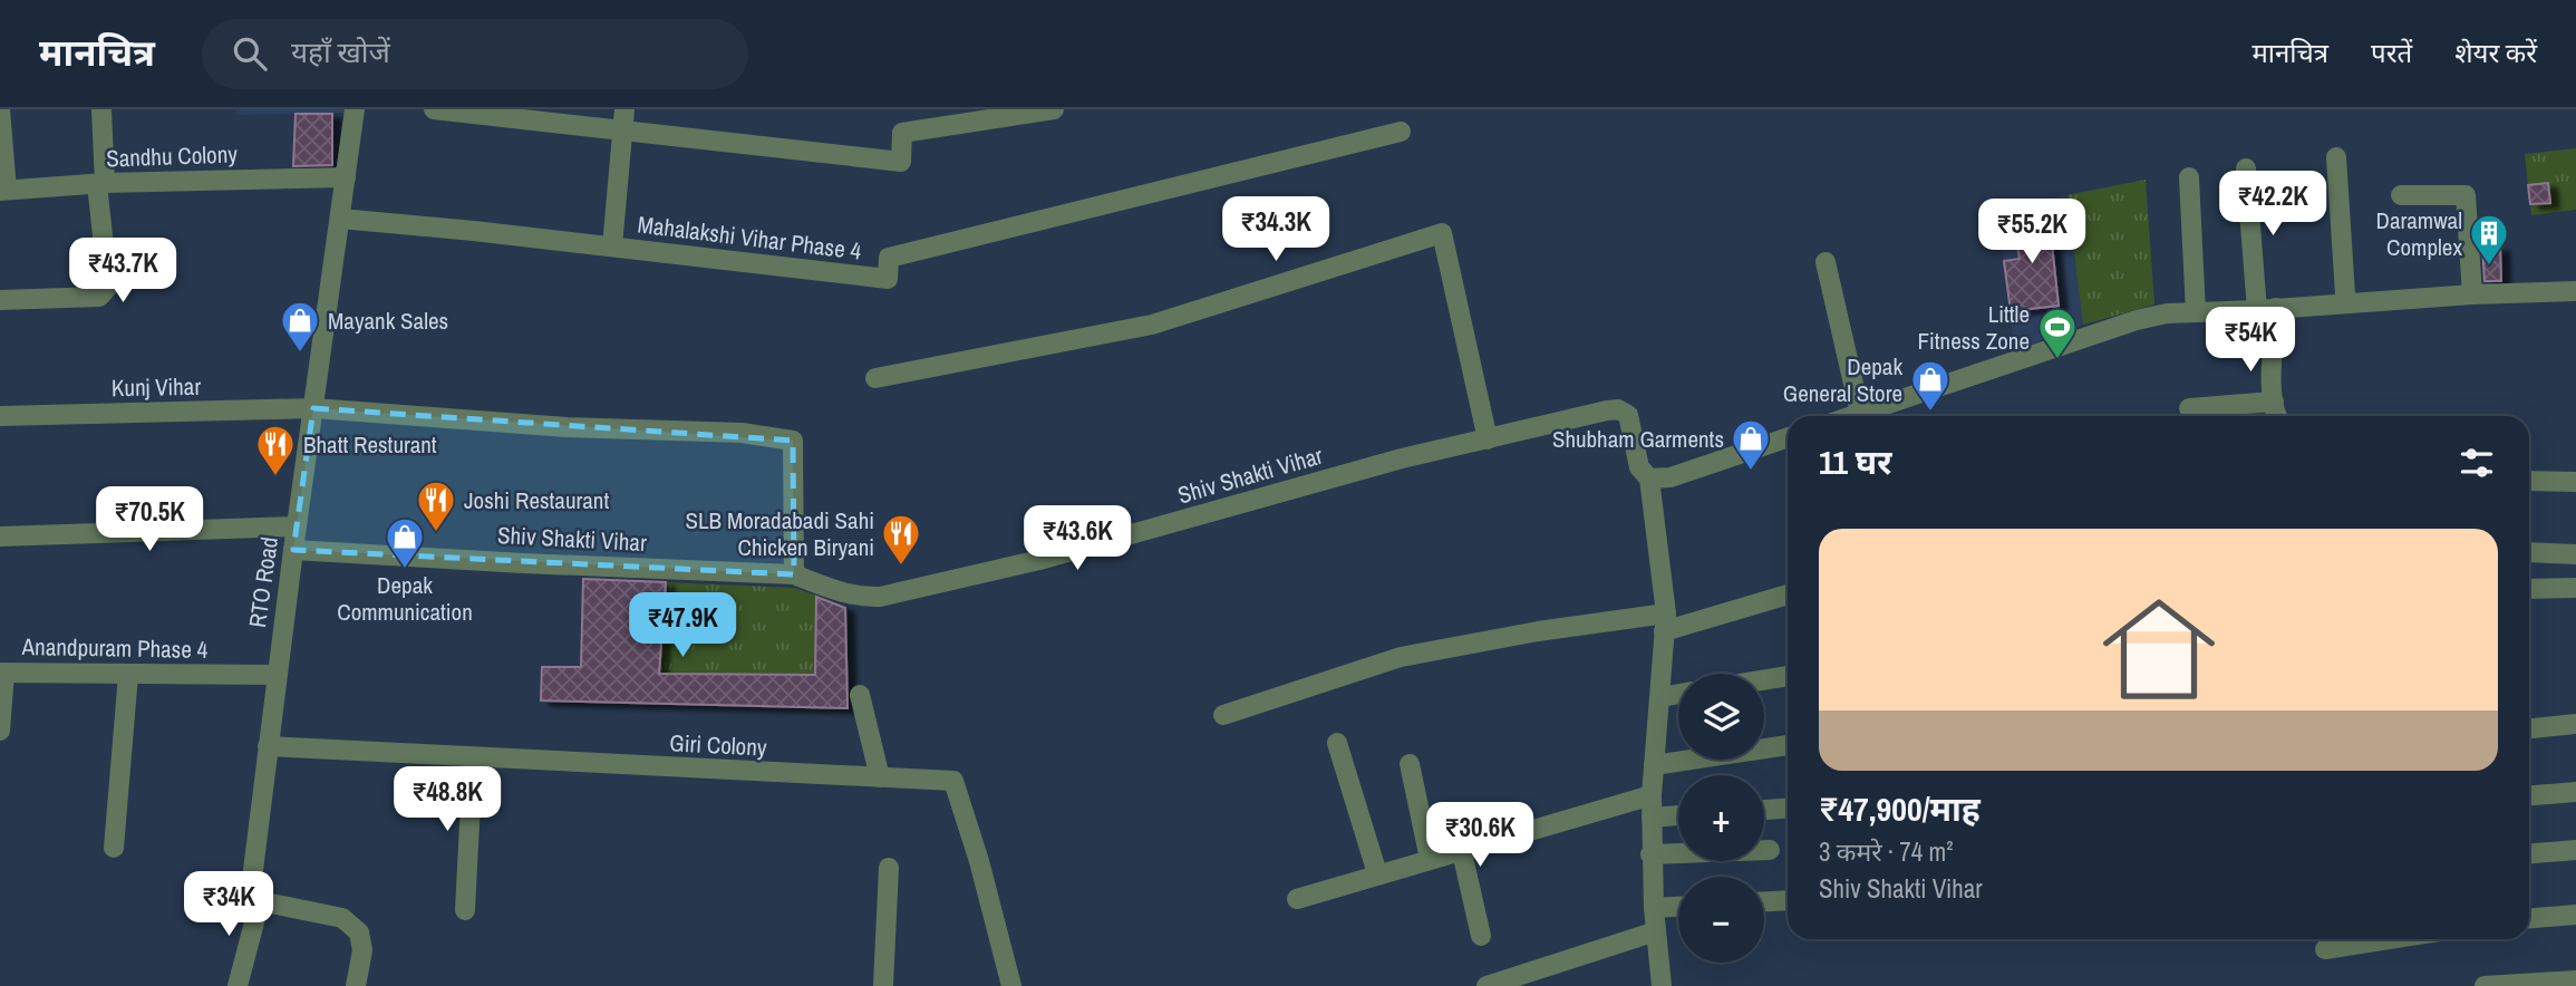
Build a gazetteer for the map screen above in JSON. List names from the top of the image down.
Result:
{
  "streets": {
    "street": [
      "Sandhu Colony",
      "Mahalakshi Vihar Phase 4",
      "Kunj Vihar",
      "Shiv Shakti Vihar",
      "RTO Road",
      "Anandpuram Phase 4",
      "Giri Colony"
    ]
  },
  "crossings": [
    ["Sandhu Colony", "RTO Road"],
    ["Mahalakshi Vihar Phase 4", "RTO Road"],
    ["Kunj Vihar", "Shiv Shakti Vihar"],
    ["Kunj Vihar", "RTO Road"],
    ["Shiv Shakti Vihar", "RTO Road"],
    ["RTO Road", "Anandpuram Phase 4"],
    ["RTO Road", "Giri Colony"]
  ],
  "places": {
    "building": ["Daramwal Complex"],
    "shop": [
      "Mayank Sales",
      "Depak General Store",
      "Shubham Garments",
      "Depak Communication"
    ],
    "sports": ["Little Fitness Zone"],
    "restaurant": ["Bhatt Resturant", "Joshi Restaurant", "SLB Moradabadi Sahi Chicken Biryani"]
  },
  "page": {
    "header": "मानचित्र",
    "search": "यहाँ खोजें",
    "nav": ["मानचित्र", "परतें", "शेयर करें"],
    "price": [
      "₹42.2K",
      "₹34.3K",
      "₹55.2K",
      "₹43.7K",
      "₹54K",
      "₹70.5K",
      "₹43.6K",
      "₹47.9K",
      "₹48.8K",
      "₹30.6K",
      "₹34K"
    ],
    "heading": "11 घर",
    "list": [
      {
        "name": "₹47,900/माह",
        "note": "3 कमरे · 74 m² · Shiv Shakti Vihar"
      }
    ],
    "map_buttons": ["+", "−"]
  }
}
